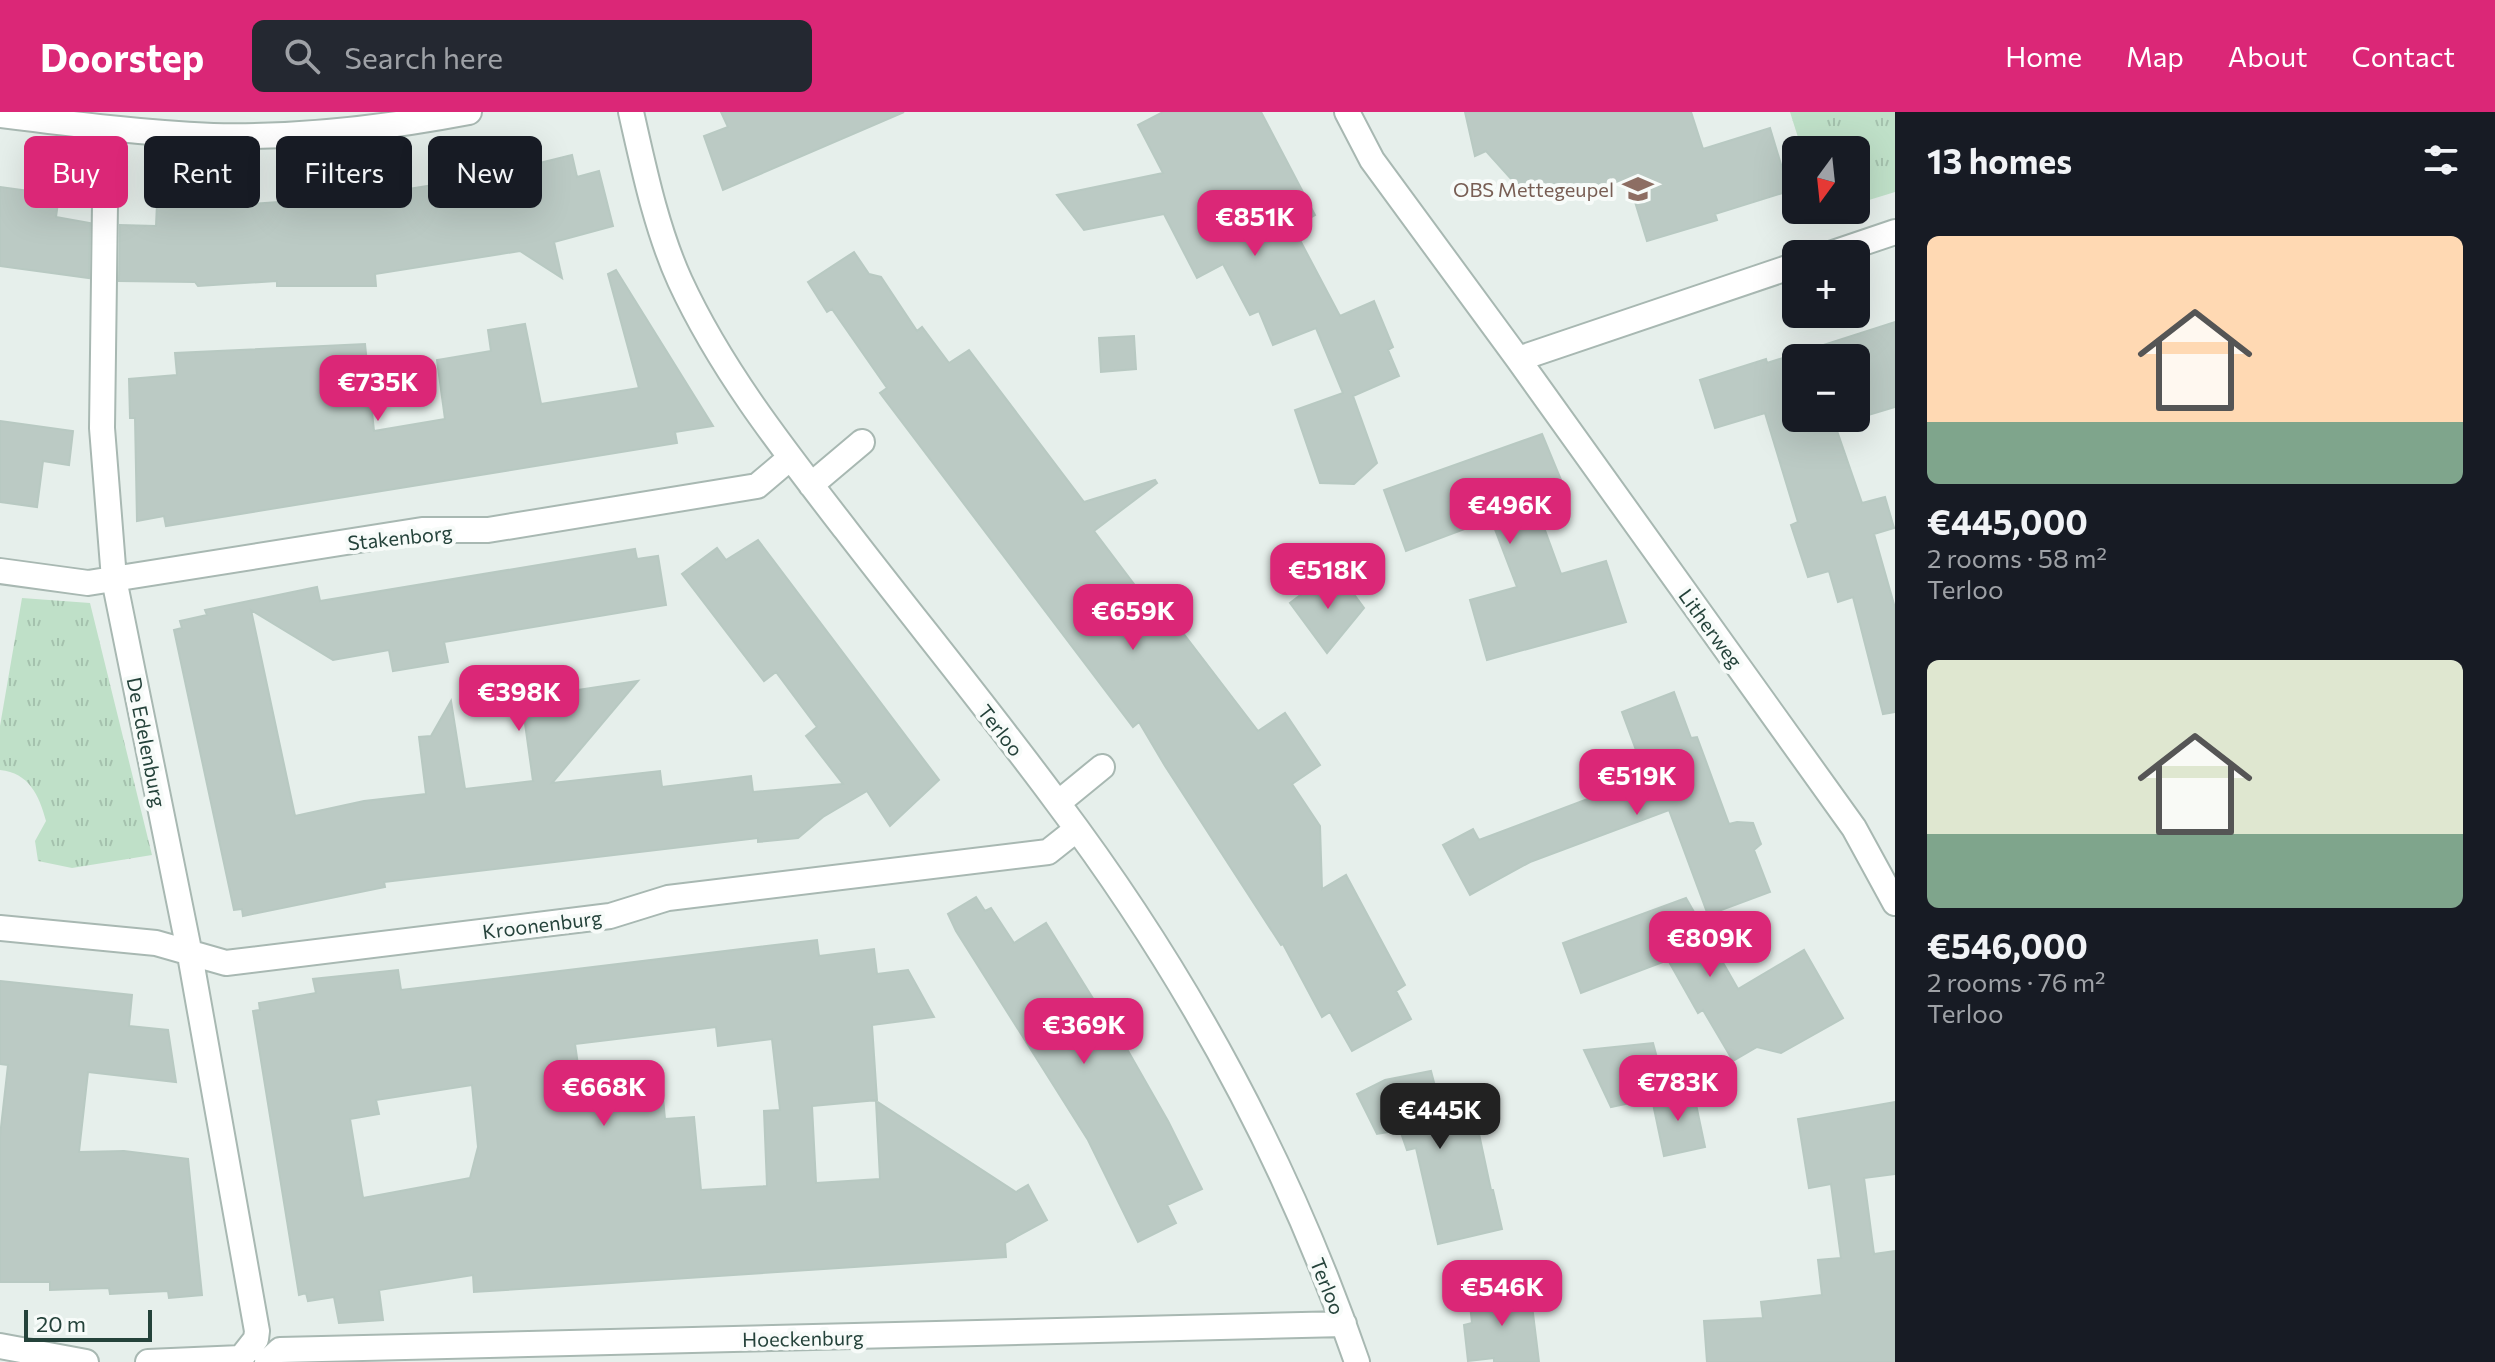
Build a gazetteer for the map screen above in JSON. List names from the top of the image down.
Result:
{
  "streets": {
    "street": [
      "Stakenborg",
      "Litherweg",
      "Terloo",
      "De Edelenburg",
      "Kroonenburg",
      "Hoeckenburg"
    ]
  },
  "crossings": [
    ["Stakenborg", "Terloo"],
    ["Stakenborg", "De Edelenburg"],
    ["Terloo", "Kroonenburg"],
    ["Terloo", "Hoeckenburg"],
    ["De Edelenburg", "Kroonenburg"],
    ["De Edelenburg", "Hoeckenburg"]
  ],
  "places": {
    "school or university": ["OBS Mettegeupel"]
  },
  "scale_bar": "20 m",
  "north": "bottom",
  "page": {
    "header": "Doorstep",
    "search": "Search here",
    "nav": [
      "Home",
      "Map",
      "About",
      "Contact"
    ],
    "heading": "13 homes",
    "map_buttons": ["+", "−"],
    "chip": [
      "Buy",
      "Rent",
      "Filters",
      "New"
    ],
    "price": [
      "€851K",
      "€735K",
      "€496K",
      "€518K",
      "€659K",
      "€398K",
      "€519K",
      "€809K",
      "€369K",
      "€783K",
      "€668K",
      "€445K",
      "€546K"
    ],
    "list": [
      {
        "name": "€445,000",
        "note": "2 rooms · 58 m² · Terloo"
      },
      {
        "name": "€546,000",
        "note": "2 rooms · 76 m² · Terloo"
      }
    ],
    "scale": "20 m"
  }
}
